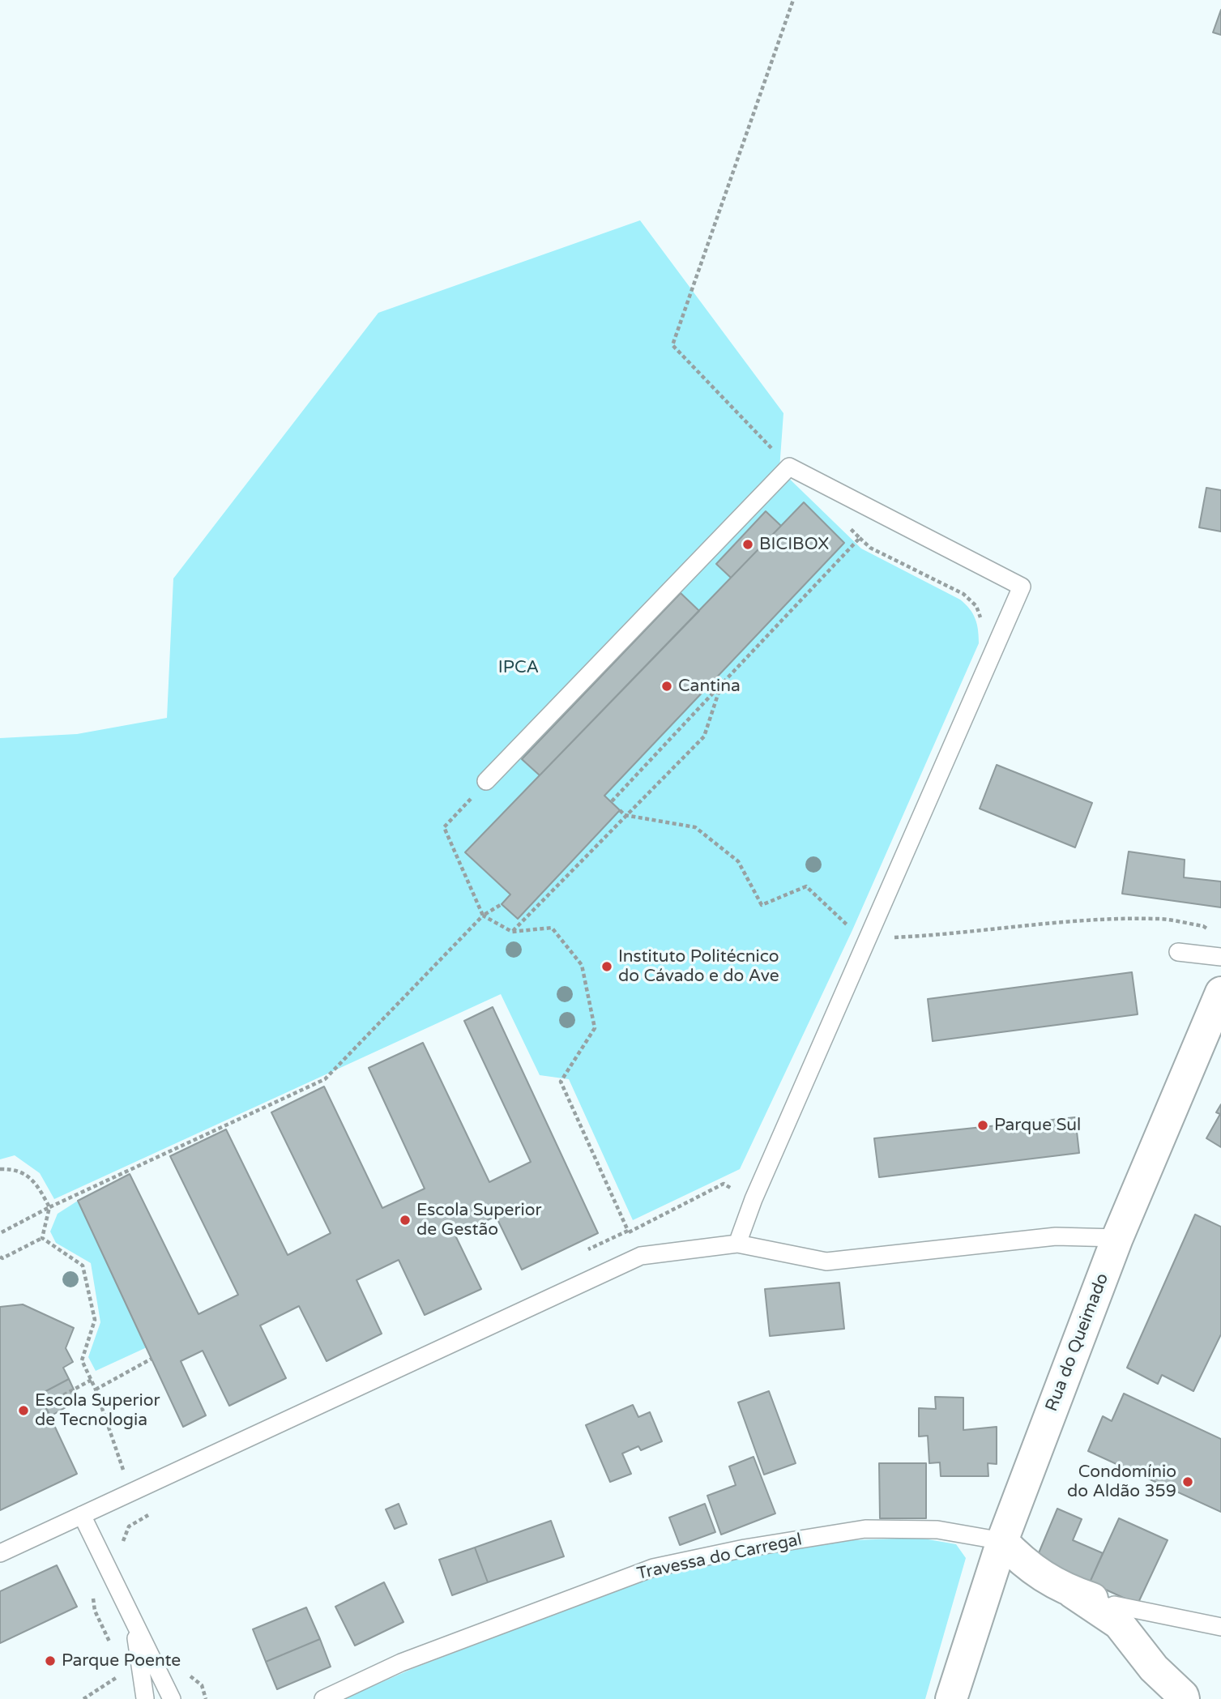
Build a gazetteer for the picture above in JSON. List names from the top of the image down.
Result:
{
  "streets": {
    "street": ["Rua do Queimado"],
    "lane": ["Travessa do Carregal"]
  },
  "crossings": [
    ["Rua do Queimado", "Travessa do Carregal"]
  ],
  "parks": ["IPCA"],
  "places": [
    "BICIBOX",
    "Cantina",
    "Instituto Politécnico do Cávado e do Ave",
    "Parque Sul",
    "Escola Superior de Gestão",
    "Escola Superior de Tecnologia",
    "Condomínio do Aldão 359",
    "Parque Poente"
  ]
}
